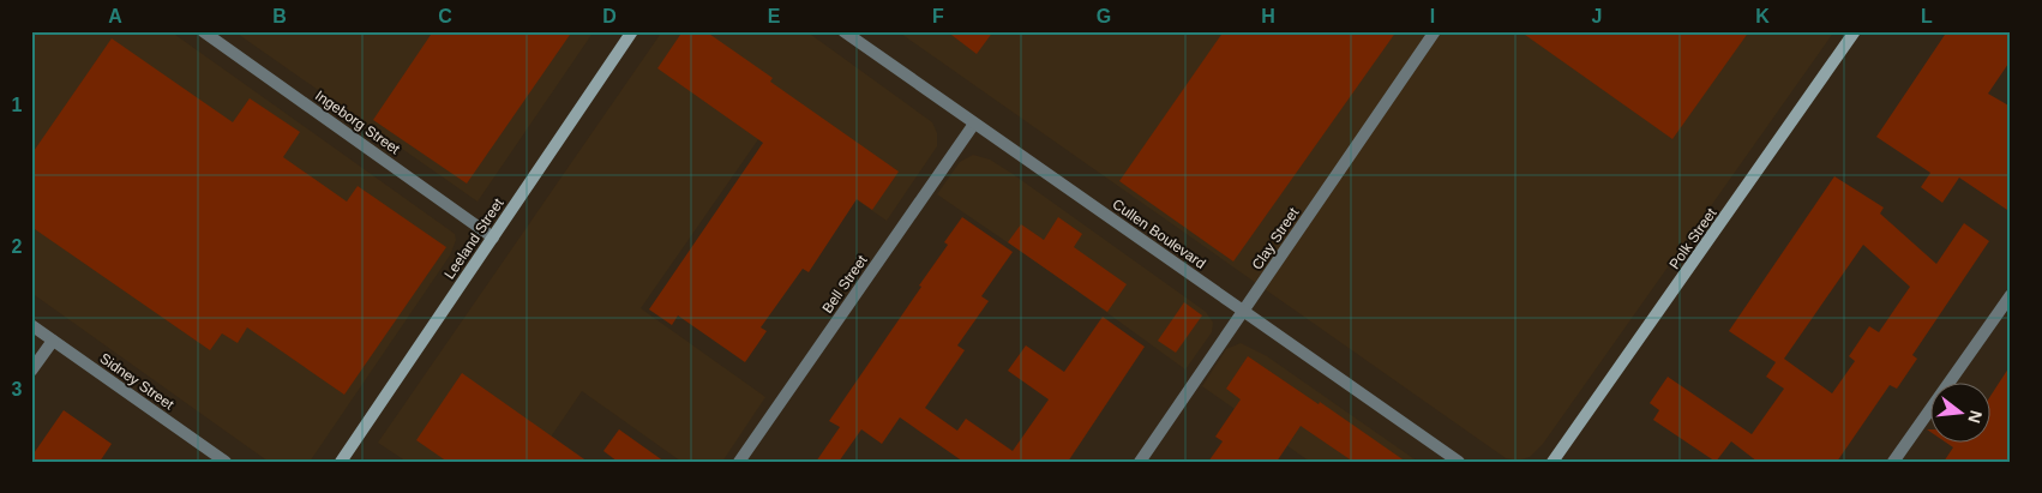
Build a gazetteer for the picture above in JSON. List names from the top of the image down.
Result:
{
  "streets": {
    "main road": ["Leeland Street", "Polk Street"],
    "street": [
      "Ingeborg Street",
      "Cullen Boulevard",
      "Clay Street",
      "Bell Street",
      "Sidney Street"
    ]
  },
  "crossings": [
    ["Ingeborg Street", "Leeland Street"],
    ["Cullen Boulevard", "Clay Street"],
    ["Cullen Boulevard", "Bell Street"]
  ],
  "north": "right",
  "grid": {
    "columns": [
      "A",
      "B",
      "C",
      "D",
      "E",
      "F",
      "G",
      "H",
      "I",
      "J",
      "K",
      "L"
    ],
    "rows": ["1", "2", "3"]
  }
}
